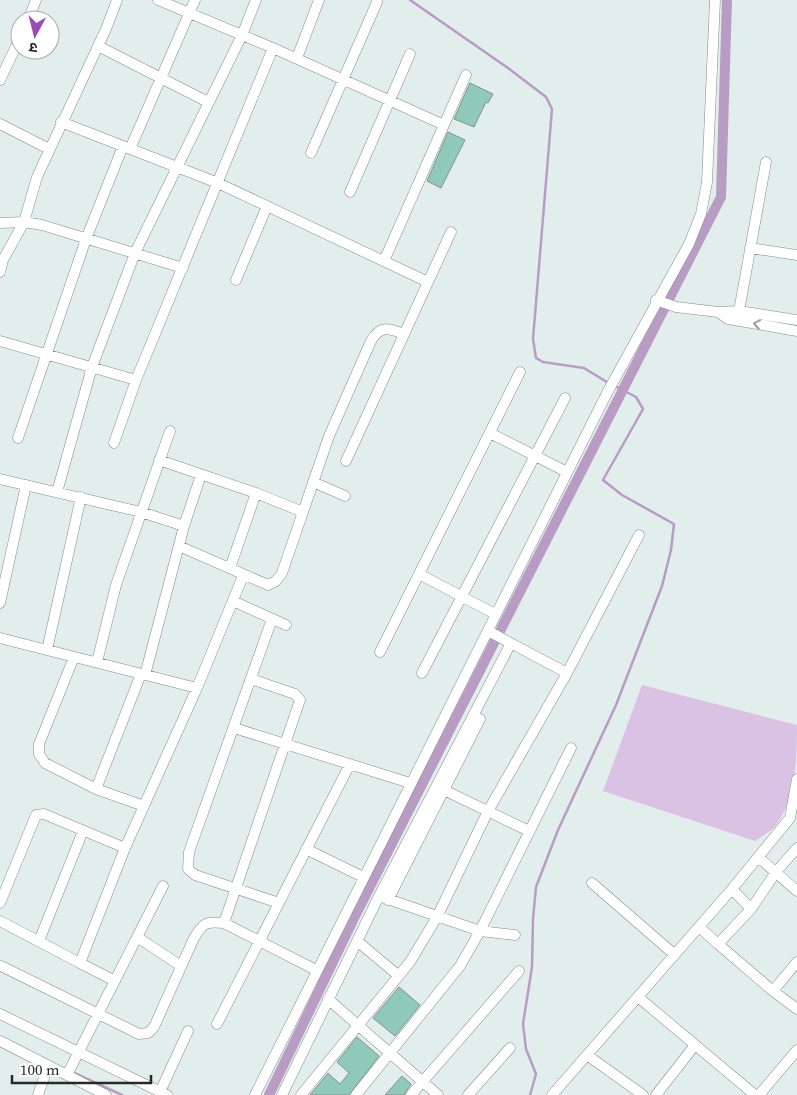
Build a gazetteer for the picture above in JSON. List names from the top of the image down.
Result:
{
  "scale_bar": "100 m",
  "north": "bottom"
}
